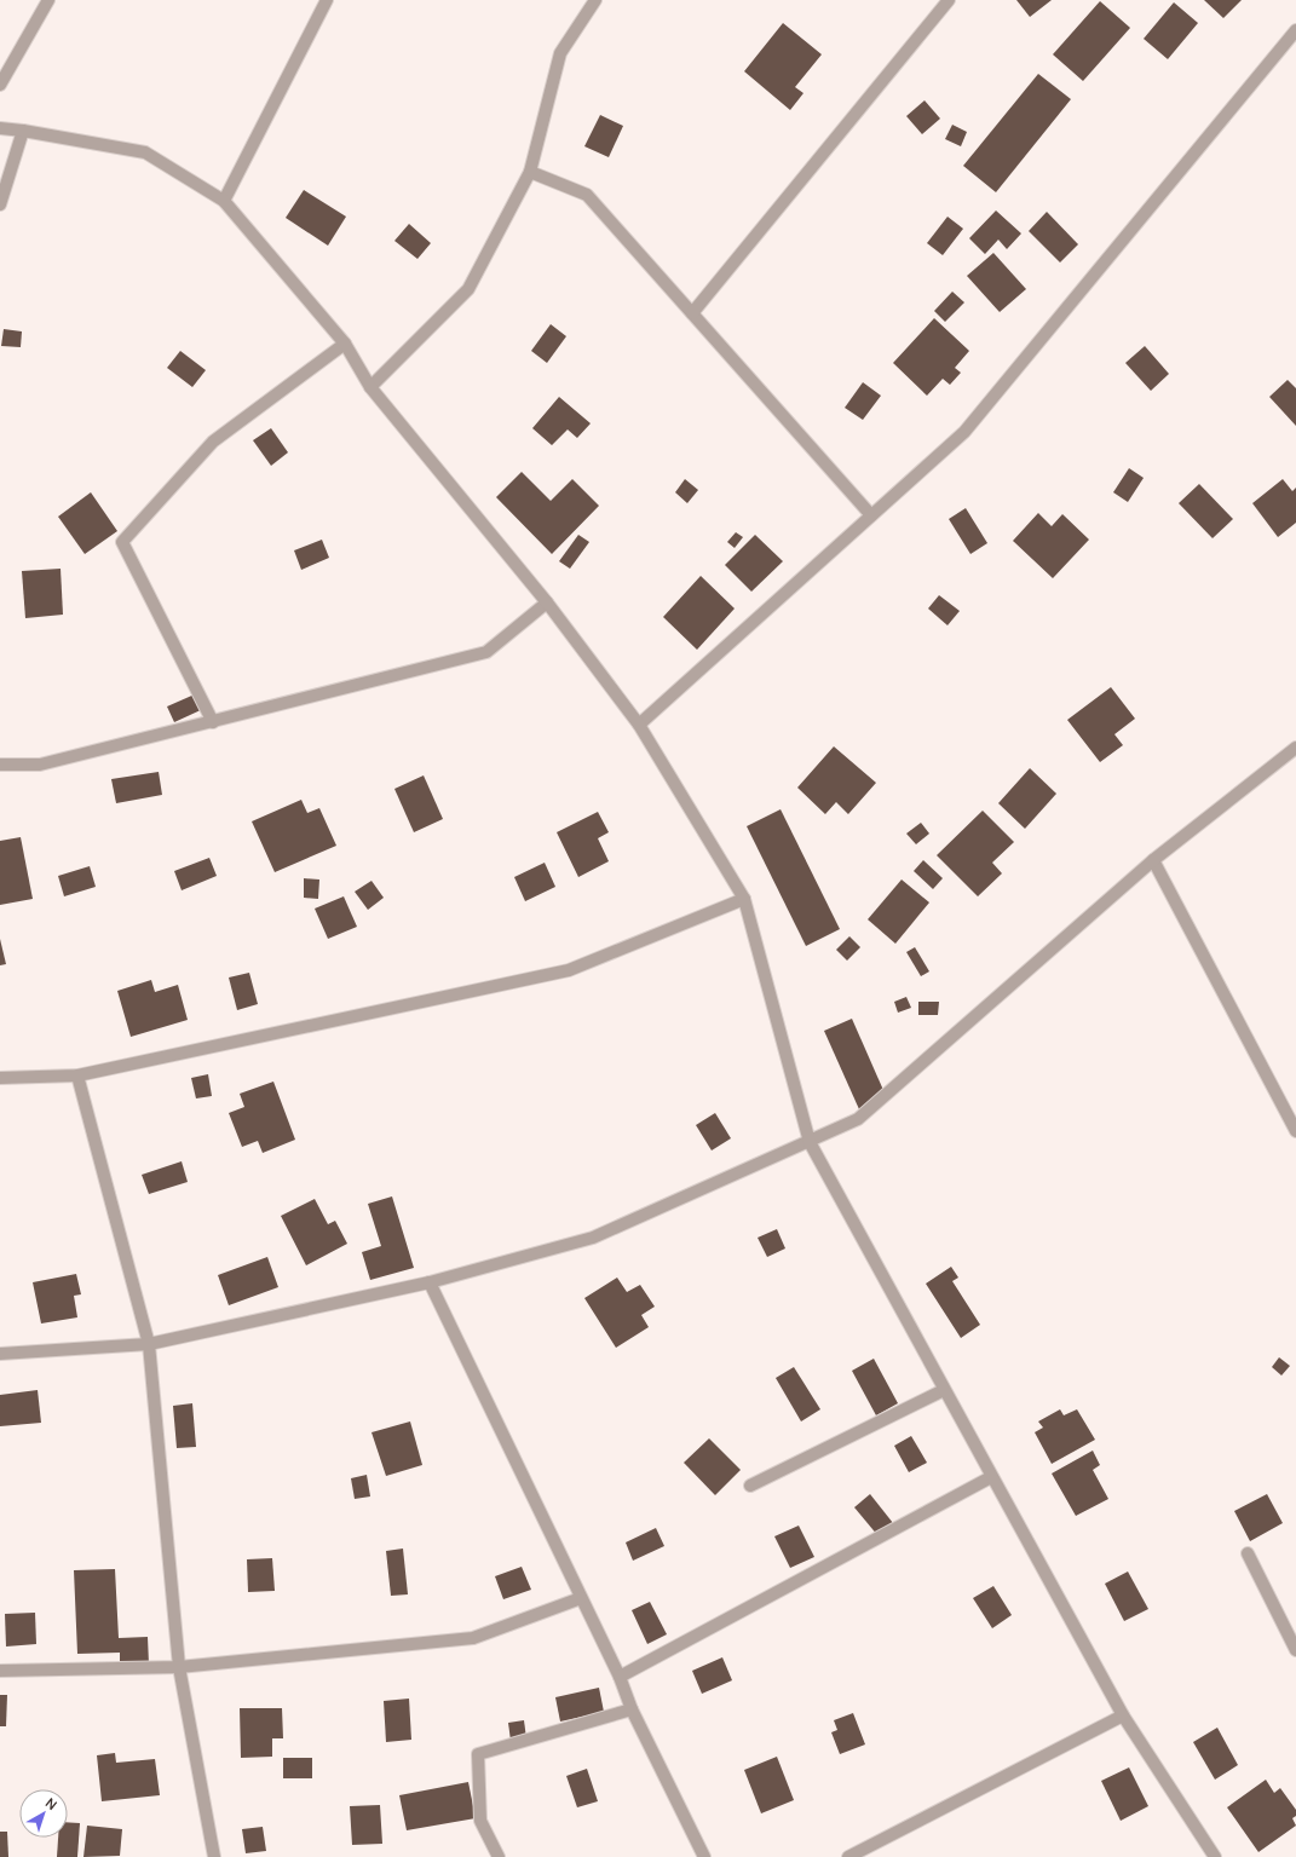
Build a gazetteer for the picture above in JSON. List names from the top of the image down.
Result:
{
  "north": "top right"
}
